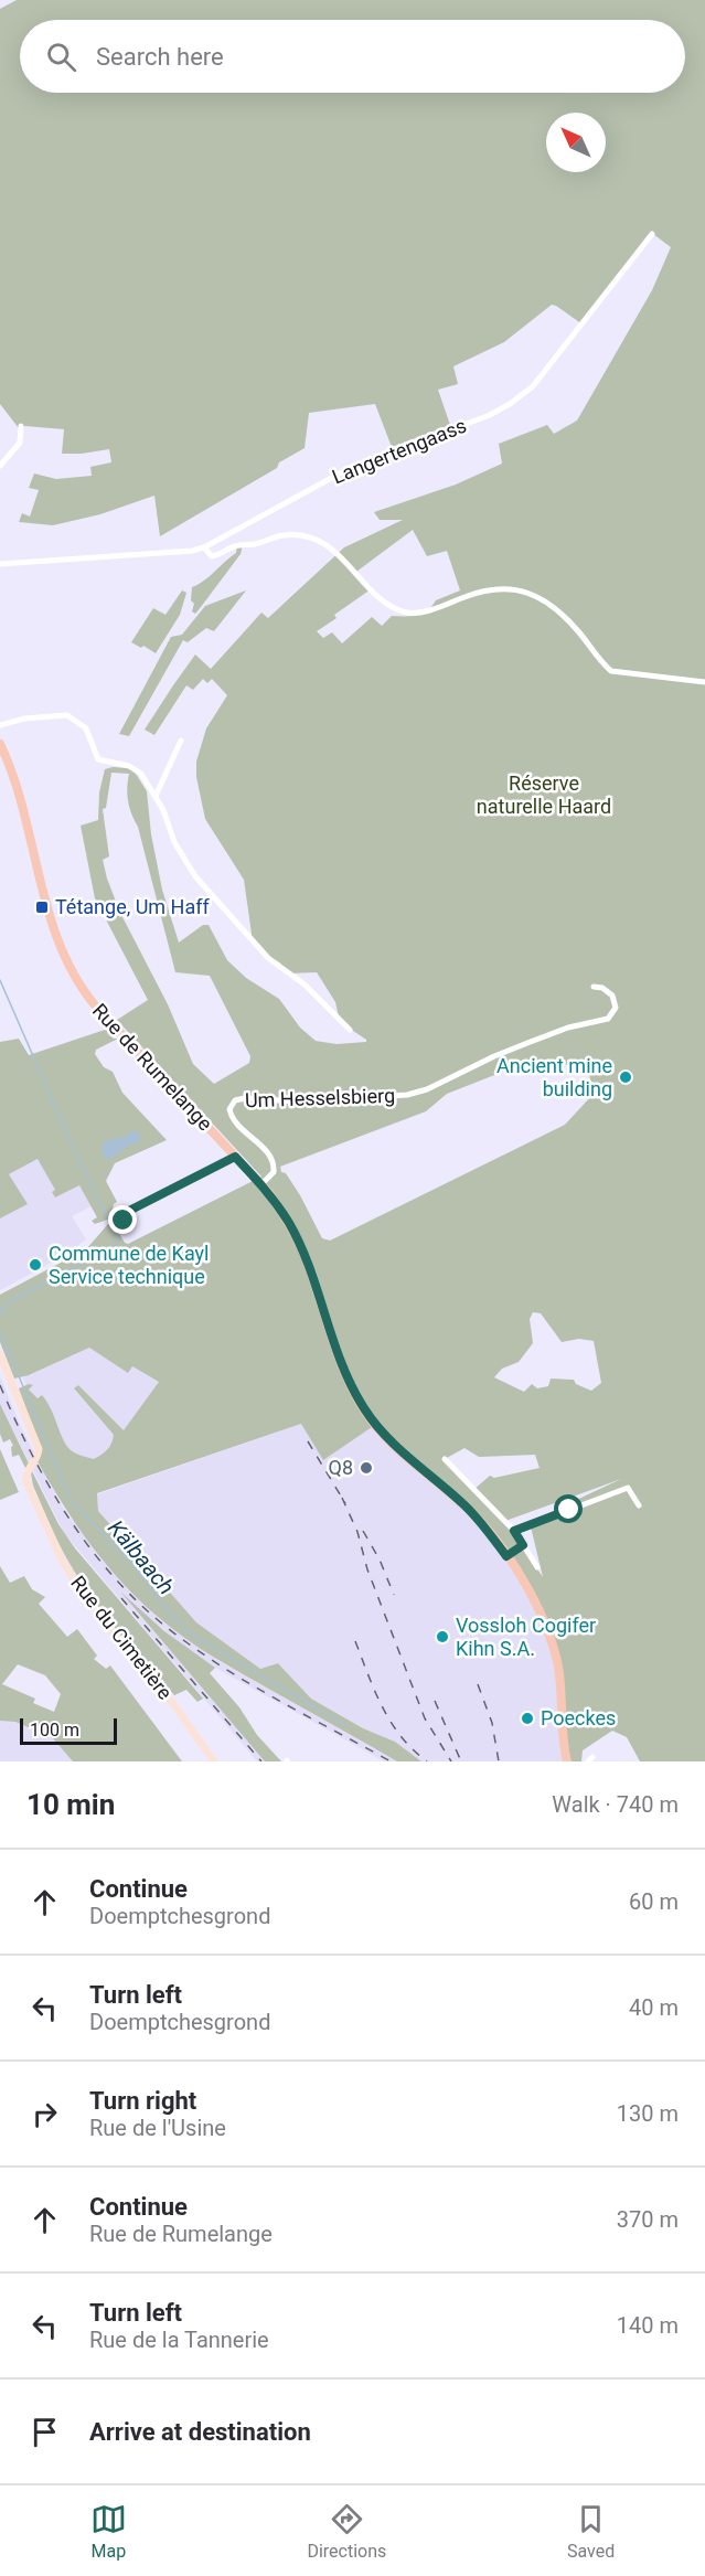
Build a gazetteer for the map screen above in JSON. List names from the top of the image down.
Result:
{
  "streets": {
    "main road": ["Rue de Rumelange", "Rue du Cimetière"],
    "street": ["Langertengaass", "Um Hesselsbierg"]
  },
  "crossings": [
    ["Rue de Rumelange", "Um Hesselsbierg"]
  ],
  "water": ["Kälbaach"],
  "parks": ["Réserve naturelle Haard"],
  "places": {
    "transit": ["Tétange, Um Haff"],
    "other": [
      "Ancient mine building",
      "Commune de Kayl Service technique",
      "Q8",
      "Vossloh Cogifer Kihn S.A.",
      "Poeckes"
    ]
  },
  "scale_bar": "100 m",
  "north": "top left",
  "page": {
    "search": "Search here",
    "scale": "100 m",
    "heading": ["10 min", "Walk · 740 m"],
    "list": [
      ["Continue", "Doemptchesgrond", "60 m"],
      ["Turn left", "Doemptchesgrond", "40 m"],
      ["Turn right", "Rue de l'Usine", "130 m"],
      ["Continue", "Rue de Rumelange", "370 m"],
      ["Turn left", "Rue de la Tannerie", "140 m"],
      "Arrive at destination"
    ],
    "nav": ["Map", "Directions", "Saved"]
  }
}
